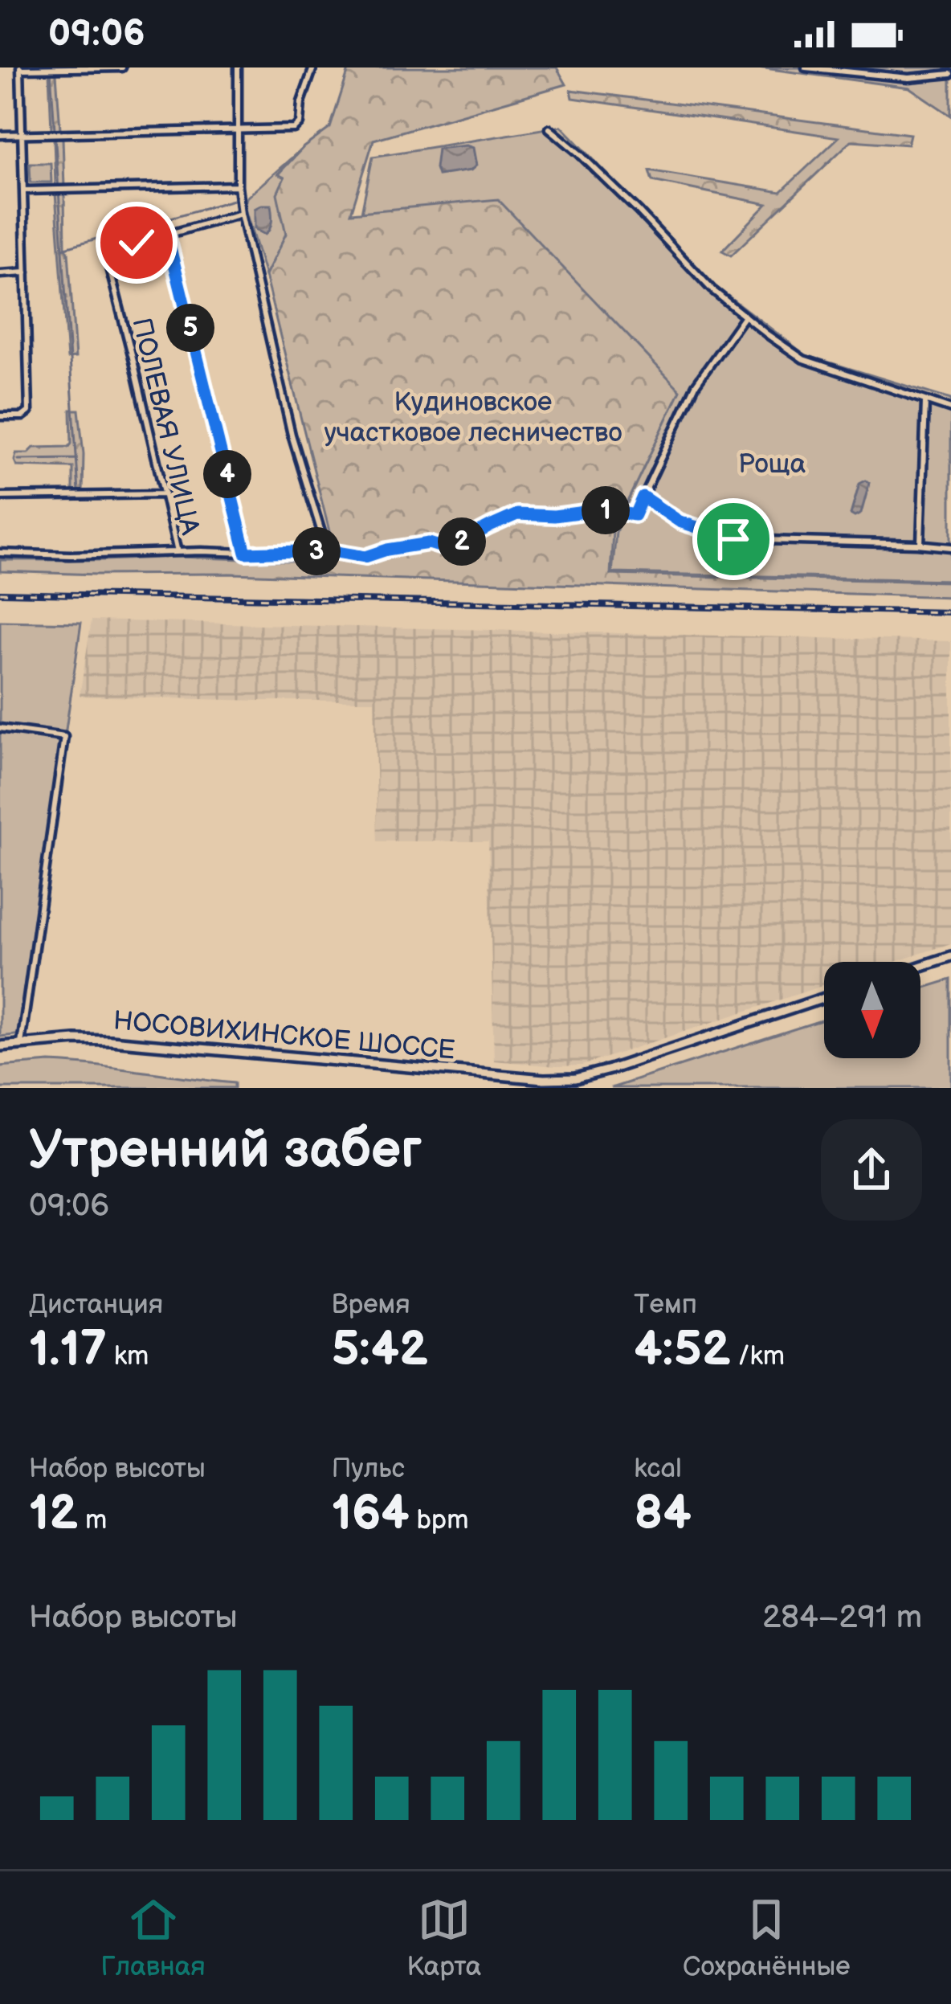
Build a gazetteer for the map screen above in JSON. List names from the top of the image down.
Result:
{
  "streets": {
    "main road": ["НОСОВИХИНСКОЕ ШОССЕ"],
    "street": ["ПОЛЕВАЯ УЛИЦА"]
  },
  "parks": ["Кудиновское участковое лесничество", "Роща"],
  "north": "bottom",
  "page": {
    "status": "09:06",
    "pins": [
      "5",
      "4",
      "1",
      "2",
      "3"
    ],
    "heading": ["Утренний забег", "09:06"],
    "stats": [
      ["Дистанция", "1.17 km"],
      ["Время", "5:42"],
      ["Темп", "4:52 /km"],
      ["Набор высоты", "12 m"],
      ["Пульс", "164 bpm"],
      ["kcal", "84"]
    ],
    "chart": ["Набор высоты", "284–291 m"],
    "tabs": ["Главная", "Карта", "Сохранённые"]
  }
}
